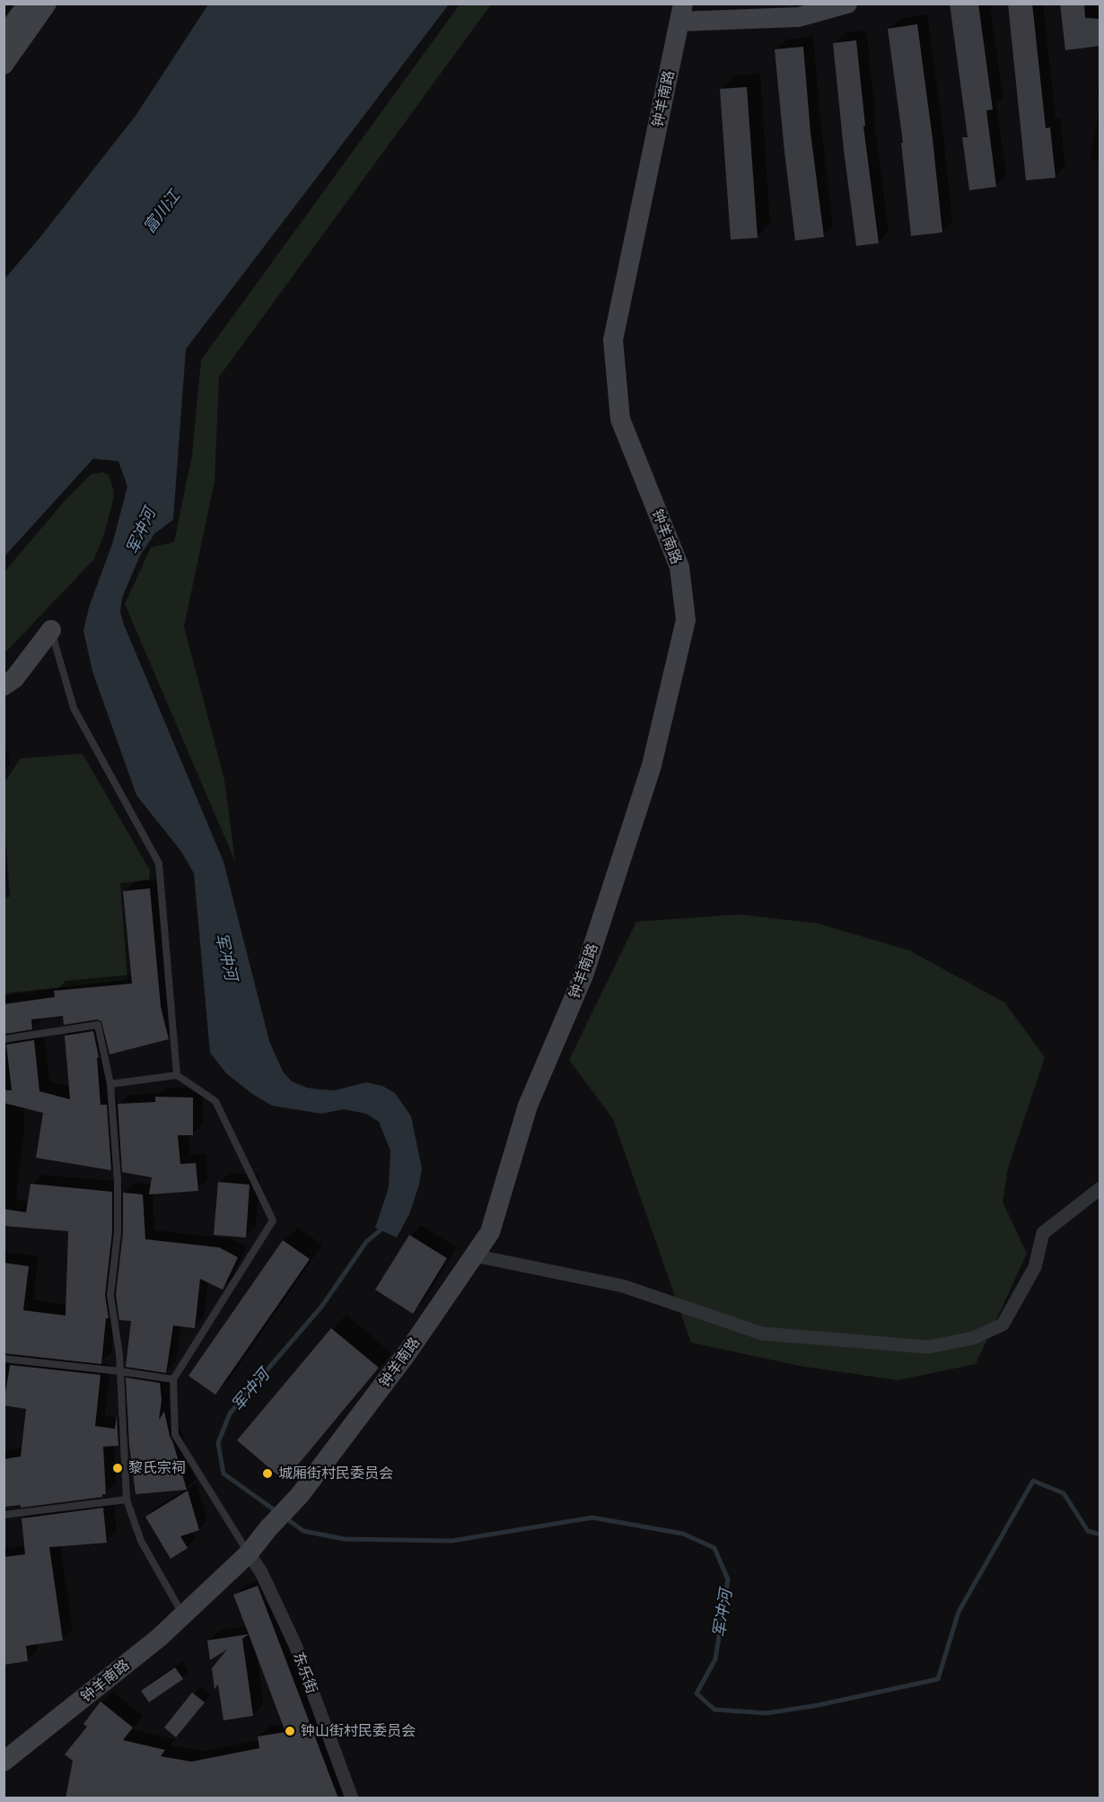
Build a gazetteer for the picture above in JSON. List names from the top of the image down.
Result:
{
  "streets": {
    "main road": ["钟羊南路"],
    "street": ["东乐街"]
  },
  "crossings": [
    ["钟羊南路", "东乐街"]
  ],
  "water": ["富川江", "军冲河"],
  "places": ["黎氏宗祠", "城厢街村民委员会", "钟山街村民委员会"]
}
